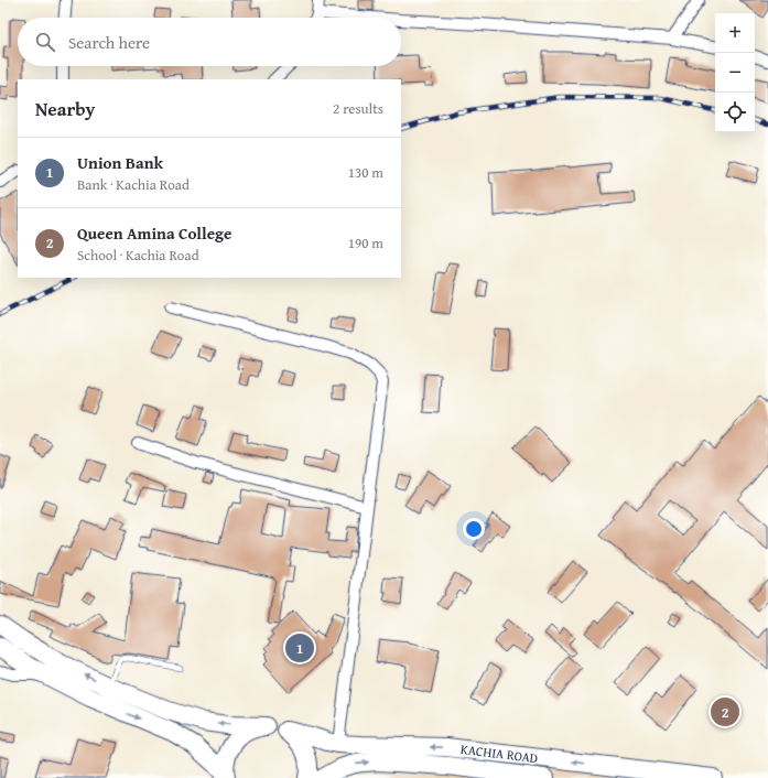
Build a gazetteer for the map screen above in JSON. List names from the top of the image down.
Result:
{
  "streets": {
    "main road": ["KACHIA ROAD"]
  },
  "page": {
    "map_buttons": ["+", "−"],
    "search": "Search here",
    "heading": ["Nearby", "2 results"],
    "list": [
      {
        "mark": "1",
        "name": "Union Bank",
        "note": "Bank · Kachia Road",
        "value": "130 m"
      },
      {
        "mark": "2",
        "name": "Queen Amina College",
        "note": "School · Kachia Road",
        "value": "190 m"
      }
    ],
    "pins": ["1", "2"]
  }
}
